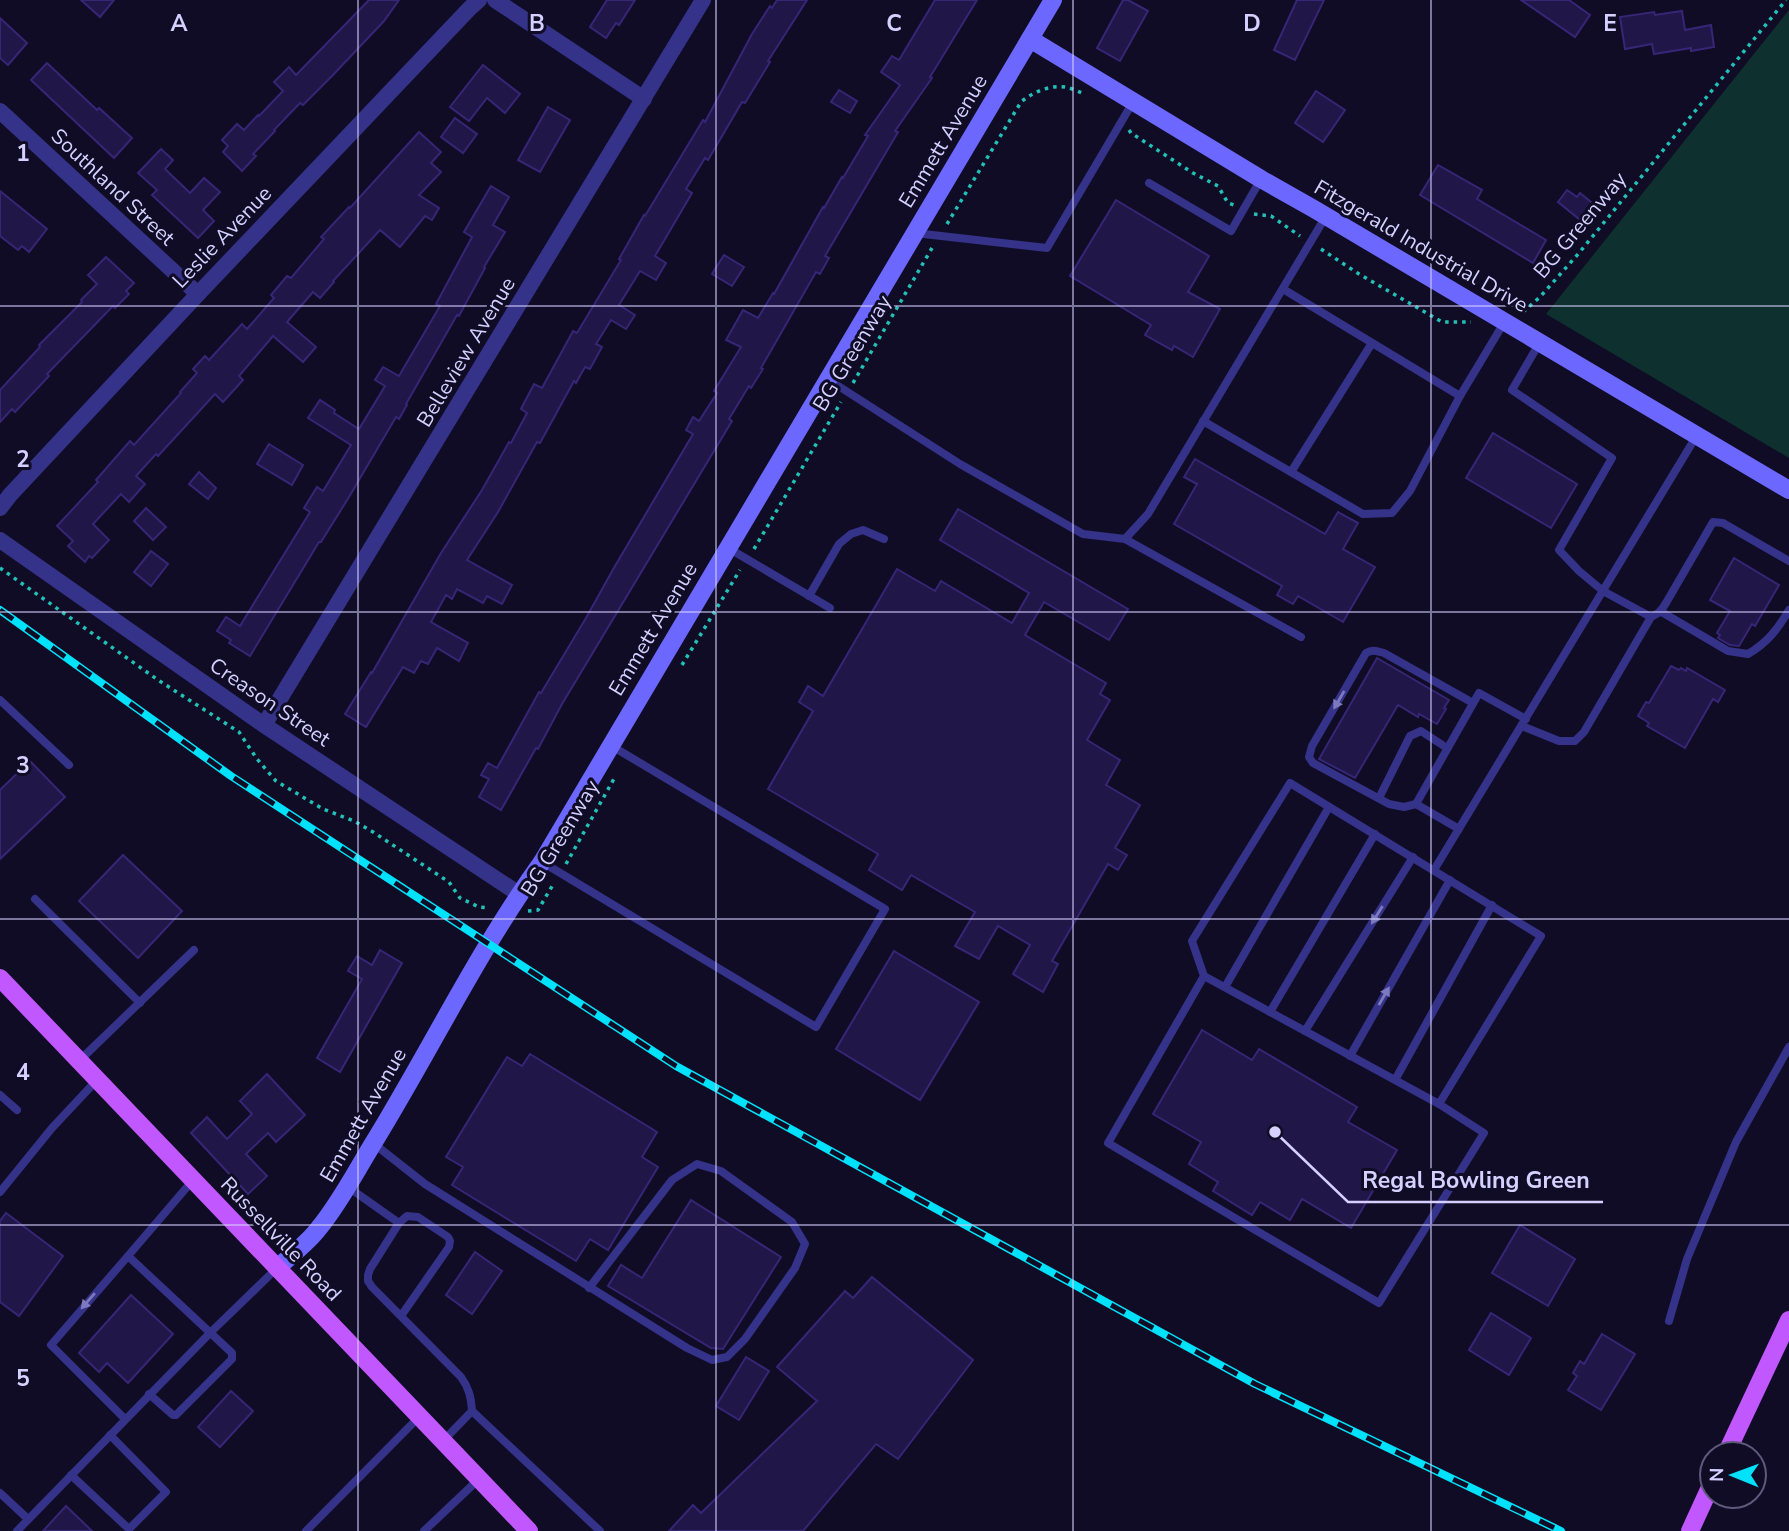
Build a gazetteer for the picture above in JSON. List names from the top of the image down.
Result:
{
  "streets": {
    "main road": ["Russellville Road"],
    "street": [
      "Emmett Avenue",
      "Southland Street",
      "Leslie Avenue",
      "Fitzgerald Industrial Drive",
      "Belleview Avenue",
      "Creason Street"
    ],
    "path": ["BG Greenway"]
  },
  "crossings": [
    ["Emmett Avenue", "BG Greenway"],
    ["Emmett Avenue", "Fitzgerald Industrial Drive"],
    ["Emmett Avenue", "Creason Street"],
    ["Emmett Avenue", "Russellville Road"],
    ["Southland Street", "Leslie Avenue"],
    ["BG Greenway", "Fitzgerald Industrial Drive"],
    ["Belleview Avenue", "Creason Street"]
  ],
  "places": ["Regal Bowling Green"],
  "north": "left",
  "grid": {
    "columns": [
      "A",
      "B",
      "C",
      "D",
      "E"
    ],
    "rows": [
      "1",
      "2",
      "3",
      "4",
      "5"
    ]
  }
}
